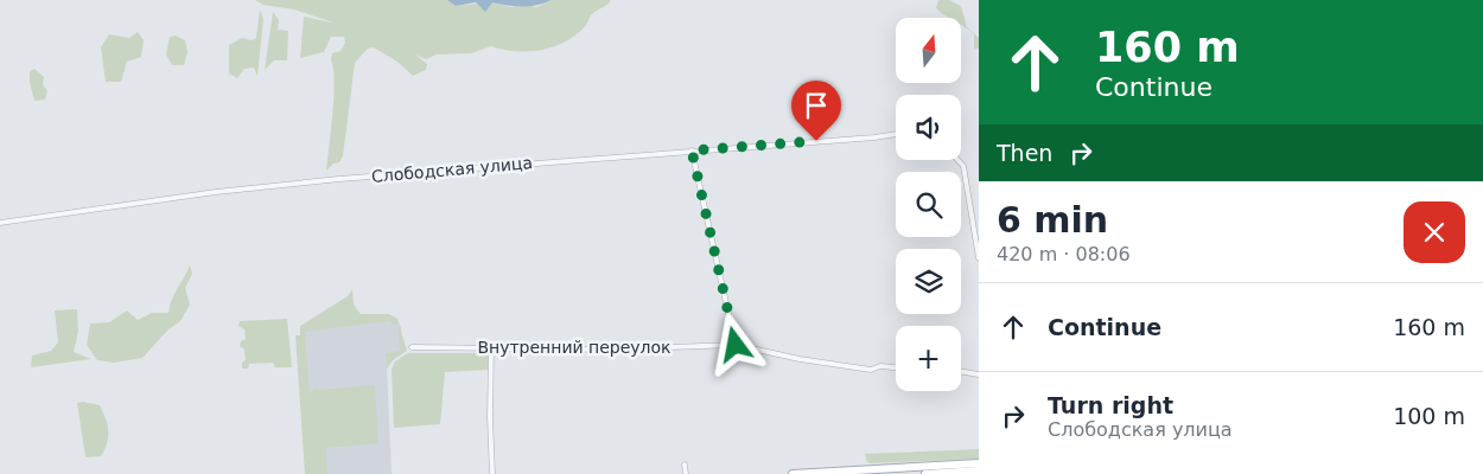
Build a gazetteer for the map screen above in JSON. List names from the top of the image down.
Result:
{
  "streets": {
    "street": ["Слободская улица", "Внутренний переулок"]
  },
  "north": "top",
  "page": {
    "turn": ["160 m", "Continue"],
    "map_buttons": "+",
    "then": "Then",
    "heading": ["6 min", "420 m · 08:06"],
    "list": [
      {
        "name": "Continue",
        "value": "160 m"
      },
      {
        "name": "Turn right",
        "note": "Слободская улица",
        "value": "100 m"
      }
    ]
  }
}
